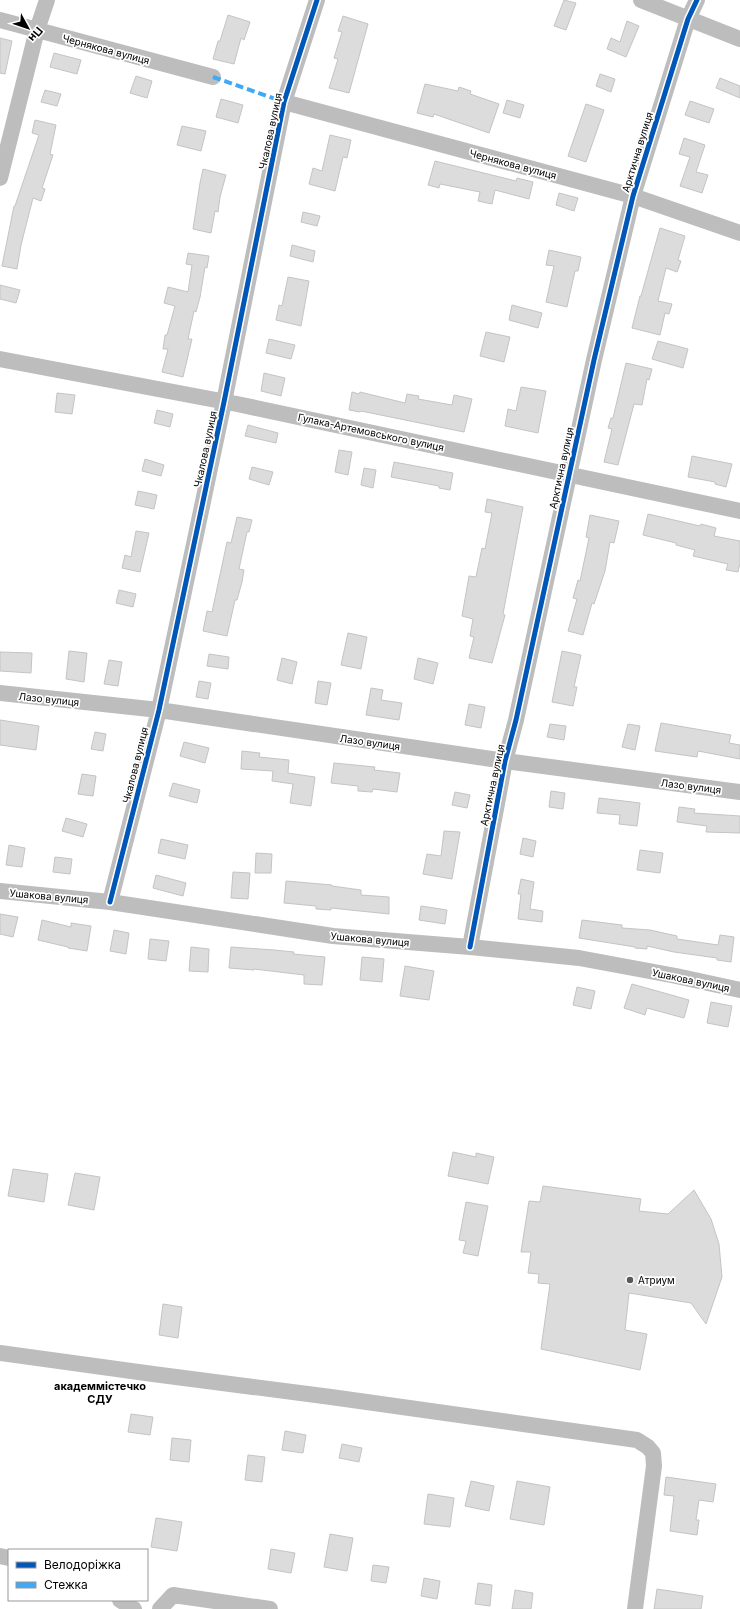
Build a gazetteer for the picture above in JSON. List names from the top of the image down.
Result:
{
  "streets": {
    "street": [
      "Чернякова вулиця",
      "Чкалова вулиця",
      "Арктична вулиця",
      "Гулака-Артемовського вулиця",
      "Лазо вулиця",
      "Ушакова вулиця"
    ]
  },
  "crossings": [
    ["Чернякова вулиця", "Чкалова вулиця"],
    ["Чернякова вулиця", "Арктична вулиця"],
    ["Чкалова вулиця", "Гулака-Артемовського вулиця"],
    ["Чкалова вулиця", "Лазо вулиця"],
    ["Чкалова вулиця", "Ушакова вулиця"],
    ["Арктична вулиця", "Гулака-Артемовського вулиця"],
    ["Арктична вулиця", "Лазо вулиця"],
    ["Арктична вулиця", "Ушакова вулиця"]
  ],
  "districts": ["академмістечко СДУ"],
  "places": ["Атриум"],
  "legend": ["Велодоріжка", "Стежка"],
  "north": "bottom right"
}
